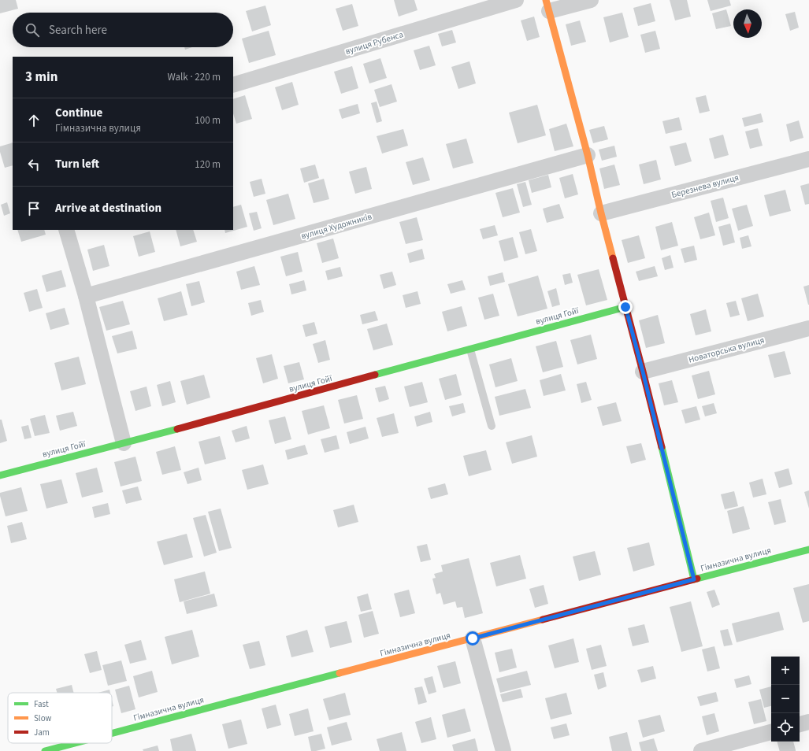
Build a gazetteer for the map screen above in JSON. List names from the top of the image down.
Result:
{
  "streets": {
    "street": [
      "вулиця Рубенса",
      "Березнева вулиця",
      "вулиця Художників",
      "вулиця Гойї",
      "Новаторська вулиця",
      "Гімназична вулиця"
    ]
  },
  "legend": ["Fast", "Slow", "Jam"],
  "north": "bottom",
  "page": {
    "search": "Search here",
    "heading": ["3 min", "Walk · 220 m"],
    "list": [
      ["Continue", "Гімназична вулиця", "100 m"],
      ["Turn left", "120 m"],
      "Arrive at destination"
    ],
    "map_buttons": ["+", "−"]
  }
}
